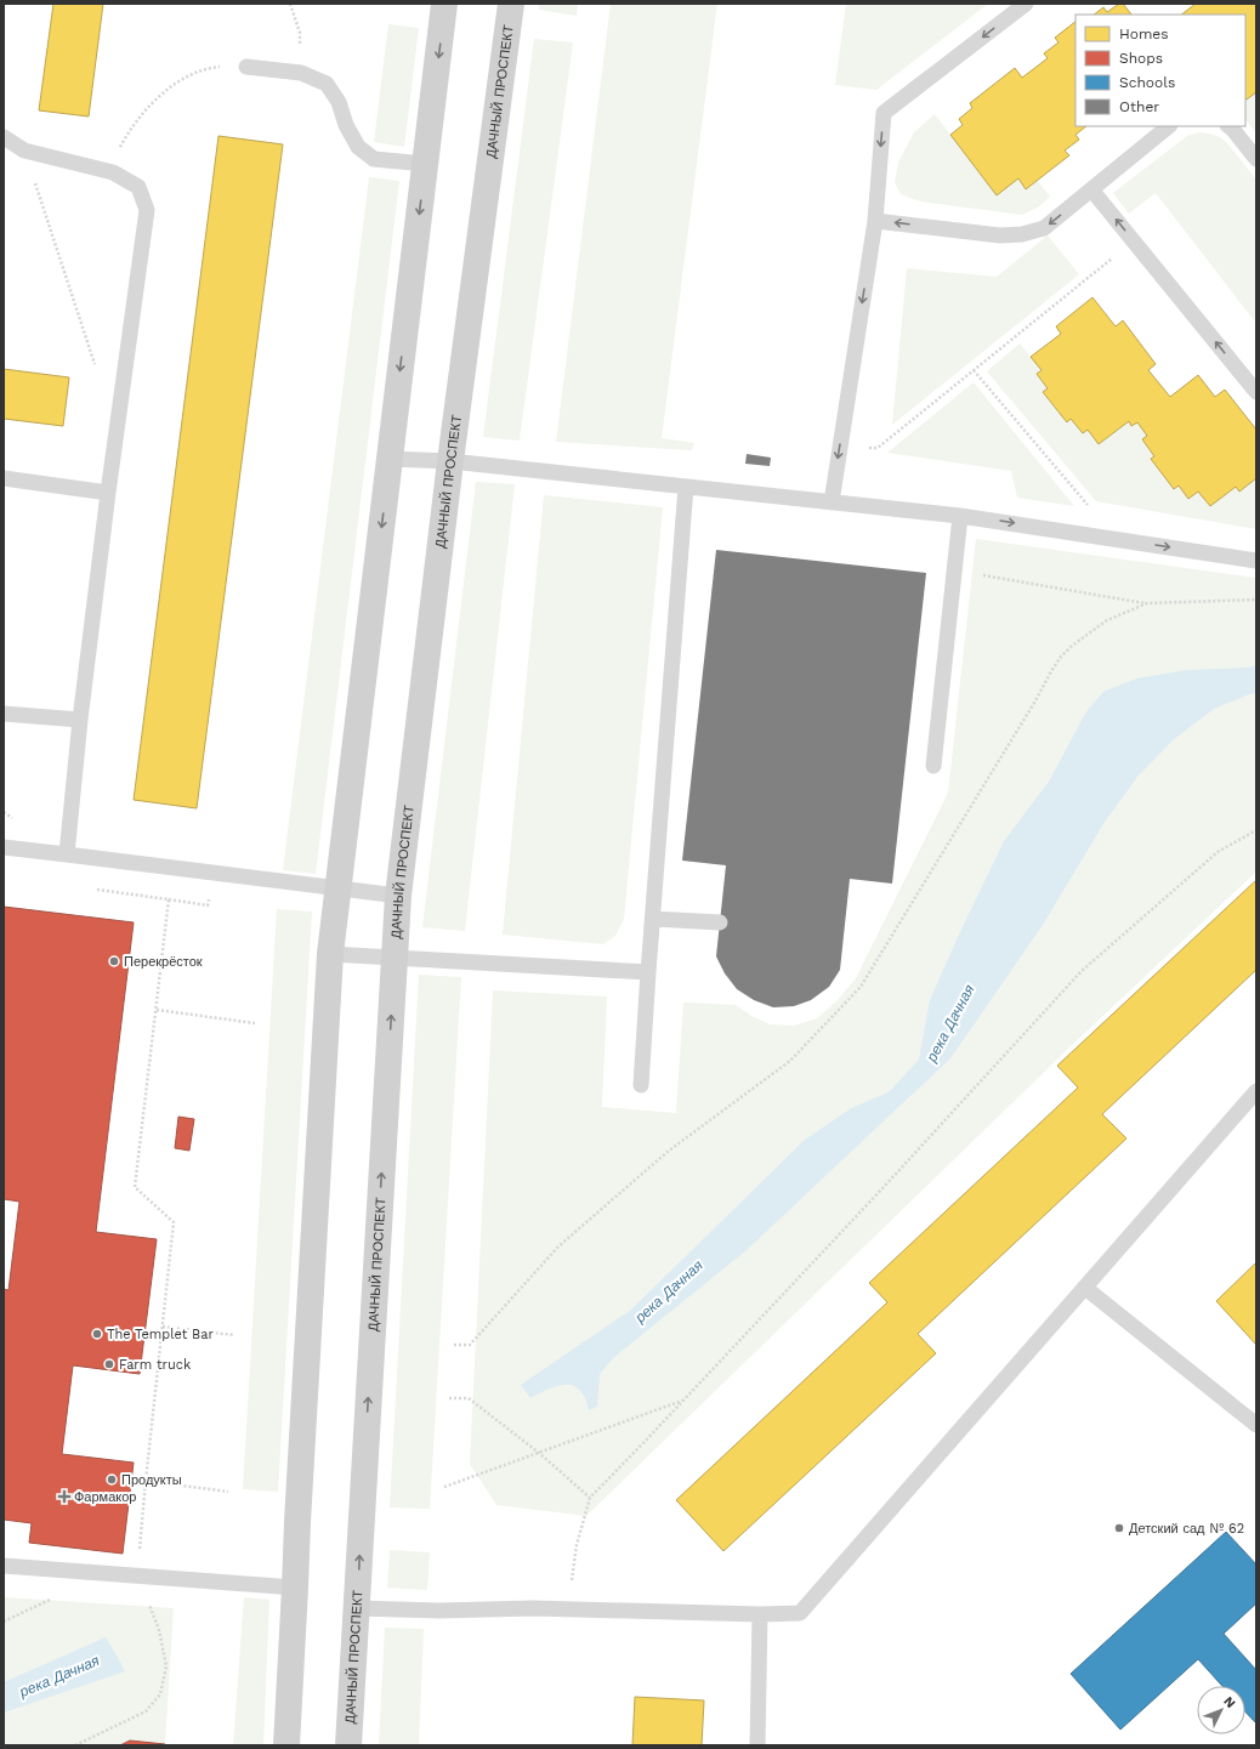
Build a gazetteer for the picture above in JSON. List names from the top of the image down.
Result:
{
  "streets": {
    "main road": ["ДАЧНЫЙ ПРОСПЕКТ"]
  },
  "water": ["река Дачная"],
  "places": {
    "other": [
      "Перекрёсток",
      "The Templet Bar",
      "Farm truck",
      "Продукты",
      "Детский сад № 62"
    ],
    "health": ["Фармакор"]
  },
  "legend": [
    "Homes",
    "Shops",
    "Schools",
    "Other"
  ],
  "north": "top right"
}
